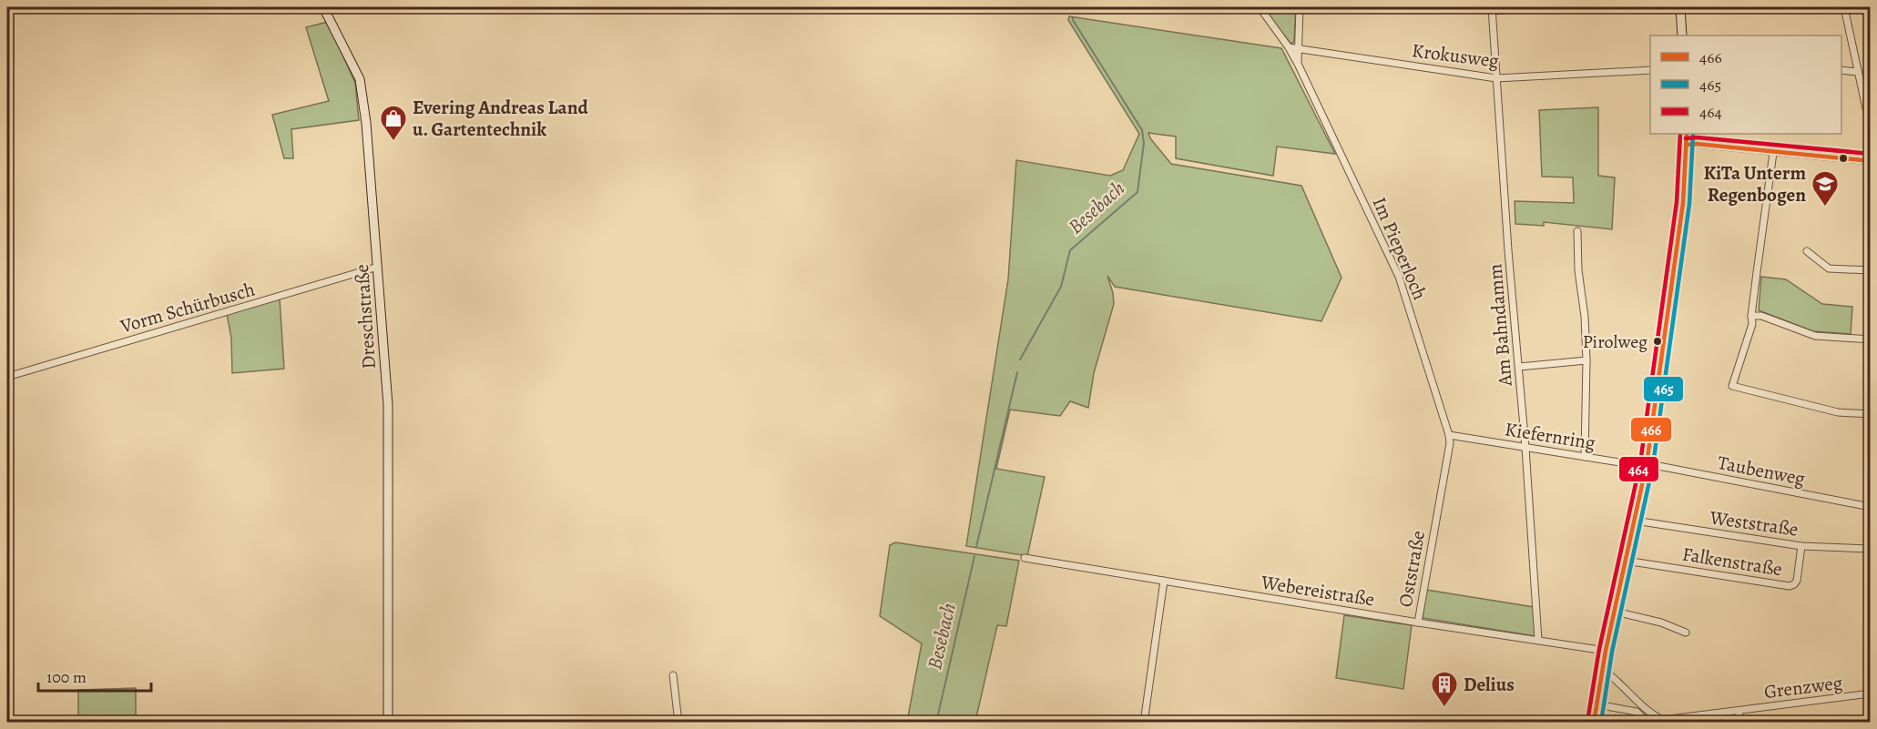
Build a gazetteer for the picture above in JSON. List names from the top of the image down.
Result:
{
  "streets": {
    "street": [
      "Krokusweg",
      "Im Pieperloch",
      "Vorm Schürbusch",
      "Dreschstraße",
      "Am Bahndamm",
      "Kiefernring",
      "Taubenweg",
      "Weststraße",
      "Falkenstraße",
      "Oststraße",
      "Webereistraße",
      "Grenzweg"
    ]
  },
  "crossings": [
    ["Krokusweg", "Im Pieperloch"],
    ["Krokusweg", "Am Bahndamm"],
    ["Im Pieperloch", "Kiefernring"],
    ["Im Pieperloch", "Oststraße"],
    ["Vorm Schürbusch", "Dreschstraße"],
    ["Am Bahndamm", "Kiefernring"],
    ["Am Bahndamm", "Webereistraße"],
    ["Kiefernring", "Taubenweg"],
    ["Weststraße", "Falkenstraße"],
    ["Oststraße", "Webereistraße"]
  ],
  "water": ["Besebach"],
  "places": {
    "shop": ["Evering Andreas Land u. Gartentechnik"],
    "school or university": ["KiTa Unterm Regenbogen"],
    "other": ["Pirolweg"],
    "building": ["Delius"]
  },
  "lines": ["transit line 466", "transit line 465", "transit line 464"],
  "legend": ["466", "465", "464"],
  "scale_bar": "100 m"
}
